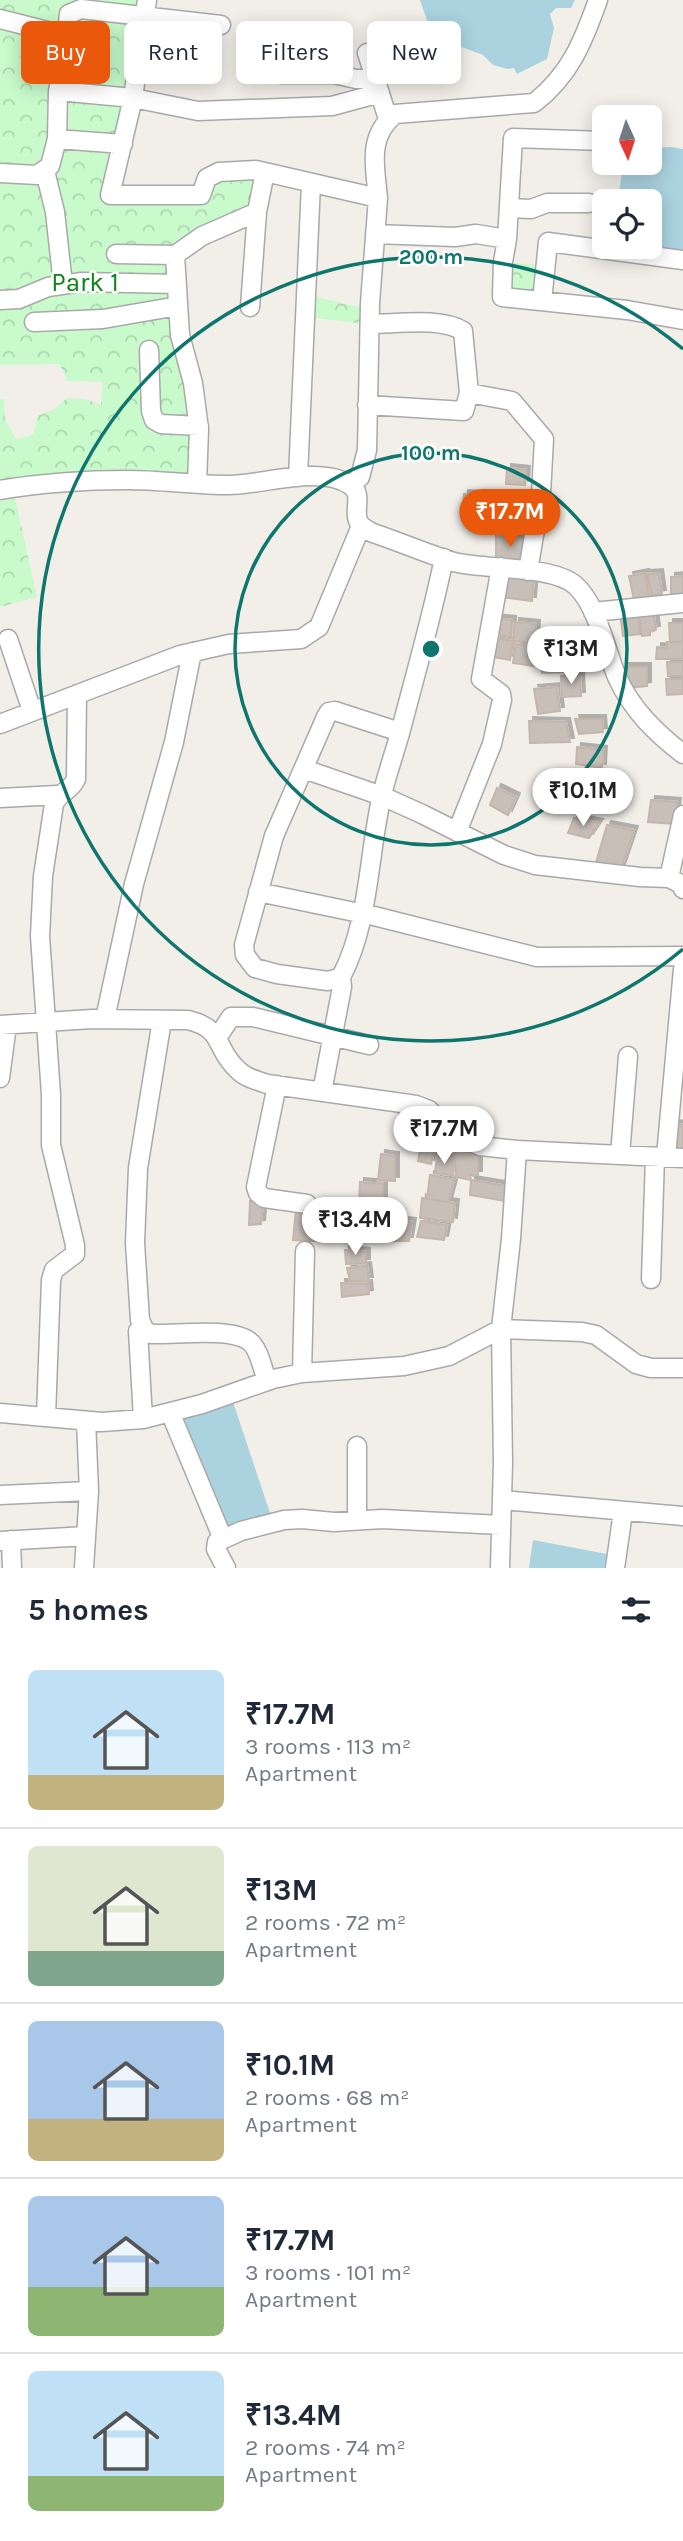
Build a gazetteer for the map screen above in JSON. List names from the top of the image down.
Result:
{
  "parks": ["Park 1"],
  "north": "bottom",
  "page": {
    "chip": [
      "Buy",
      "Rent",
      "Filters",
      "New"
    ],
    "price": [
      "₹17.7M",
      "₹13M",
      "₹10.1M",
      "₹17.7M",
      "₹13.4M"
    ],
    "heading": "5 homes",
    "list": [
      {
        "name": "₹17.7M",
        "note": "3 rooms · 113 m² · Apartment"
      },
      {
        "name": "₹13M",
        "note": "2 rooms · 72 m² · Apartment"
      },
      {
        "name": "₹10.1M",
        "note": "2 rooms · 68 m² · Apartment"
      },
      {
        "name": "₹17.7M",
        "note": "3 rooms · 101 m² · Apartment"
      },
      {
        "name": "₹13.4M",
        "note": "2 rooms · 74 m² · Apartment"
      }
    ]
  },
  "rings": ["200 m", "100 m"]
}
